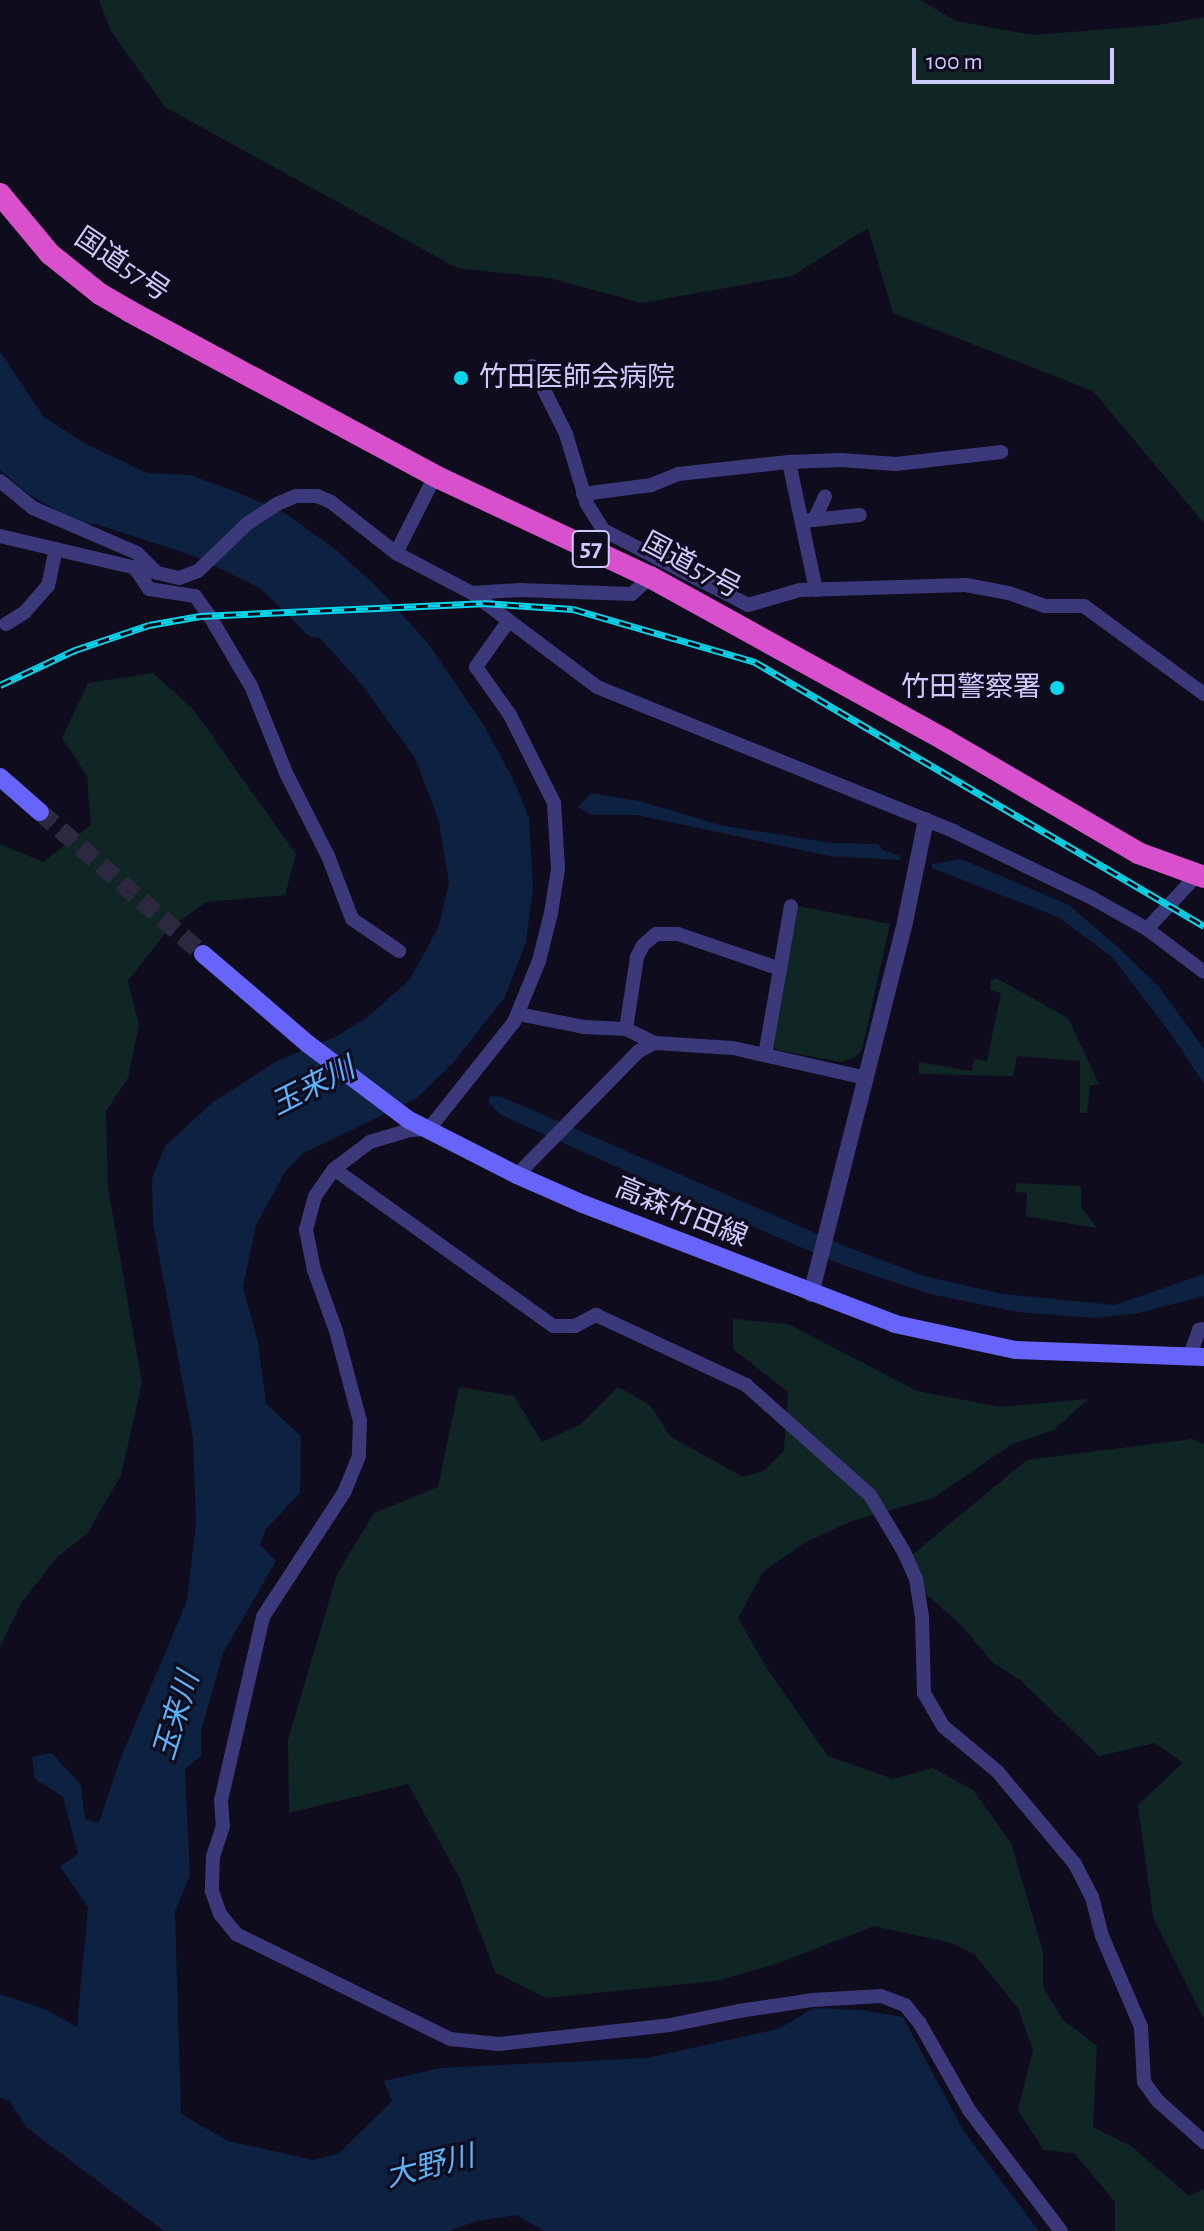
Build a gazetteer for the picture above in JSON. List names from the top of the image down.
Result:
{
  "streets": {
    "highway": ["国道57号", "57"],
    "main road": ["高森竹田線"]
  },
  "water": ["玉来川", "大野川"],
  "places": ["竹田医師会病院", "竹田警察署"],
  "scale_bar": "100 m"
}
